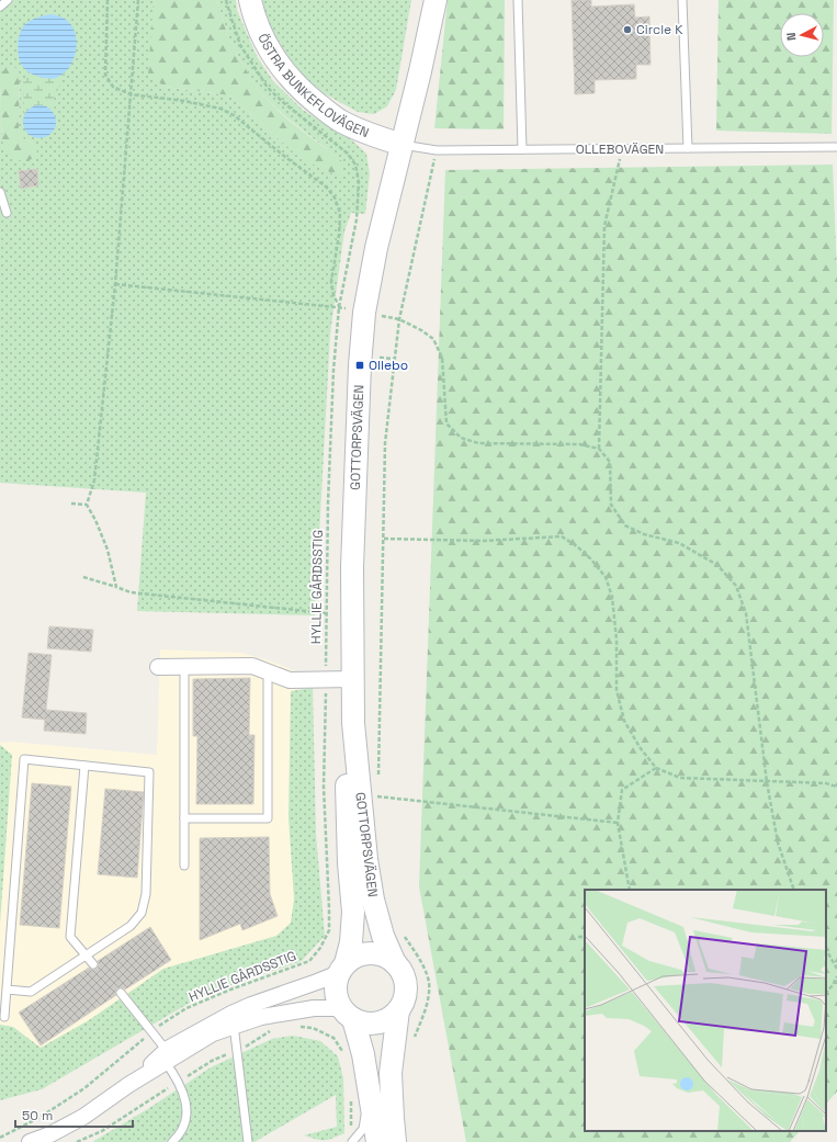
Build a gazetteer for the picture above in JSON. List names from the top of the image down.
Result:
{
  "streets": {
    "street": ["ÖSTRA BUNKEFLOVÄGEN", "GOTTORPSVÄGEN"],
    "lane": ["OLLEBOVÄGEN"],
    "path": ["HYLLIE GÅRDSSTIG"]
  },
  "crossings": [
    ["ÖSTRA BUNKEFLOVÄGEN", "OLLEBOVÄGEN"],
    ["ÖSTRA BUNKEFLOVÄGEN", "GOTTORPSVÄGEN"],
    ["OLLEBOVÄGEN", "GOTTORPSVÄGEN"]
  ],
  "places": {
    "other": ["Circle K"],
    "transit": ["Ollebo"]
  },
  "scale_bar": "50 m",
  "north": "left"
}
